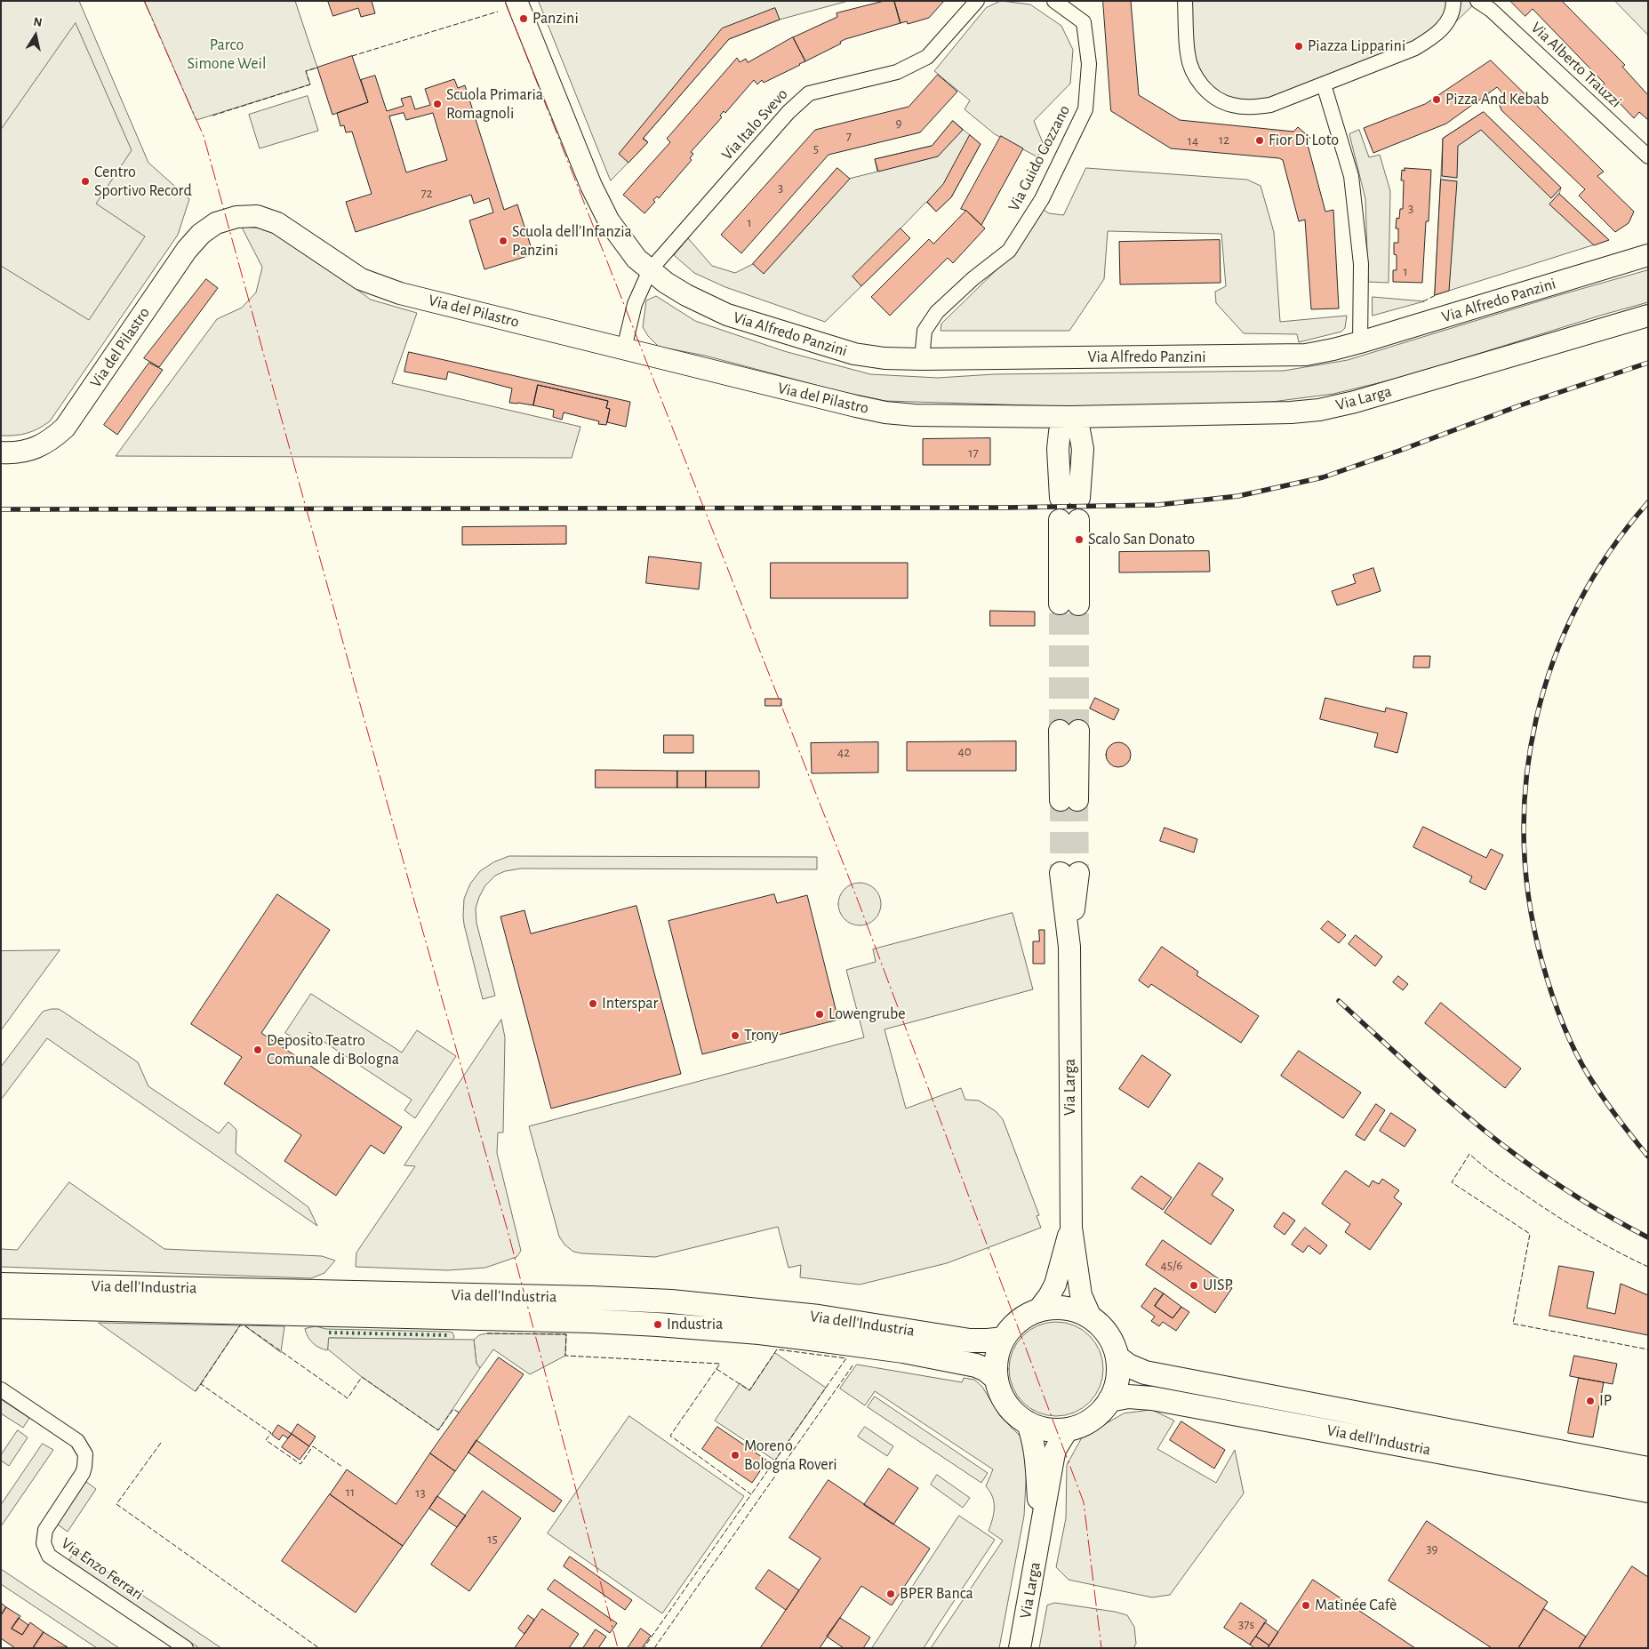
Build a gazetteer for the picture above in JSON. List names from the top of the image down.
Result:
{
  "streets": {
    "main road": ["Via dell'Industria"],
    "street": [
      "Via Alberto Trauzzi",
      "Via Italo Svevo",
      "Via Guido Gozzano",
      "Via Alfredo Panzini",
      "Via del Pilastro",
      "Via Larga",
      "Via Enzo Ferrari"
    ]
  },
  "crossings": [
    ["Via Italo Svevo", "Via Alfredo Panzini"],
    ["Via Guido Gozzano", "Via Alfredo Panzini"],
    ["Via del Pilastro", "Via Larga"],
    ["Via Larga", "Via dell'Industria"]
  ],
  "parks": ["Parco Simone Weil"],
  "places": [
    "Panzini",
    "Piazza Lipparini",
    "Pizza And Kebab",
    "Scuola Primaria Romagnoli",
    "Fior Di Loto",
    "Centro Sportivo Record",
    "Scuola dell'Infanzia Panzini",
    "Scalo San Donato",
    "Interspar",
    "Lowengrube",
    "Trony",
    "Deposito Teatro Comunale di Bologna",
    "UISP",
    "Industria",
    "IP",
    "Moreno Bologna Roveri",
    "BPER Banca",
    "Matinée Cafè"
  ],
  "house_numbers": [
    "9",
    "7",
    "12",
    "14",
    "5",
    "3",
    "72",
    "3",
    "1",
    "1",
    "17",
    "40",
    "42",
    "45/6",
    "11",
    "13",
    "15",
    "39",
    "37s"
  ],
  "north": "top"
}
